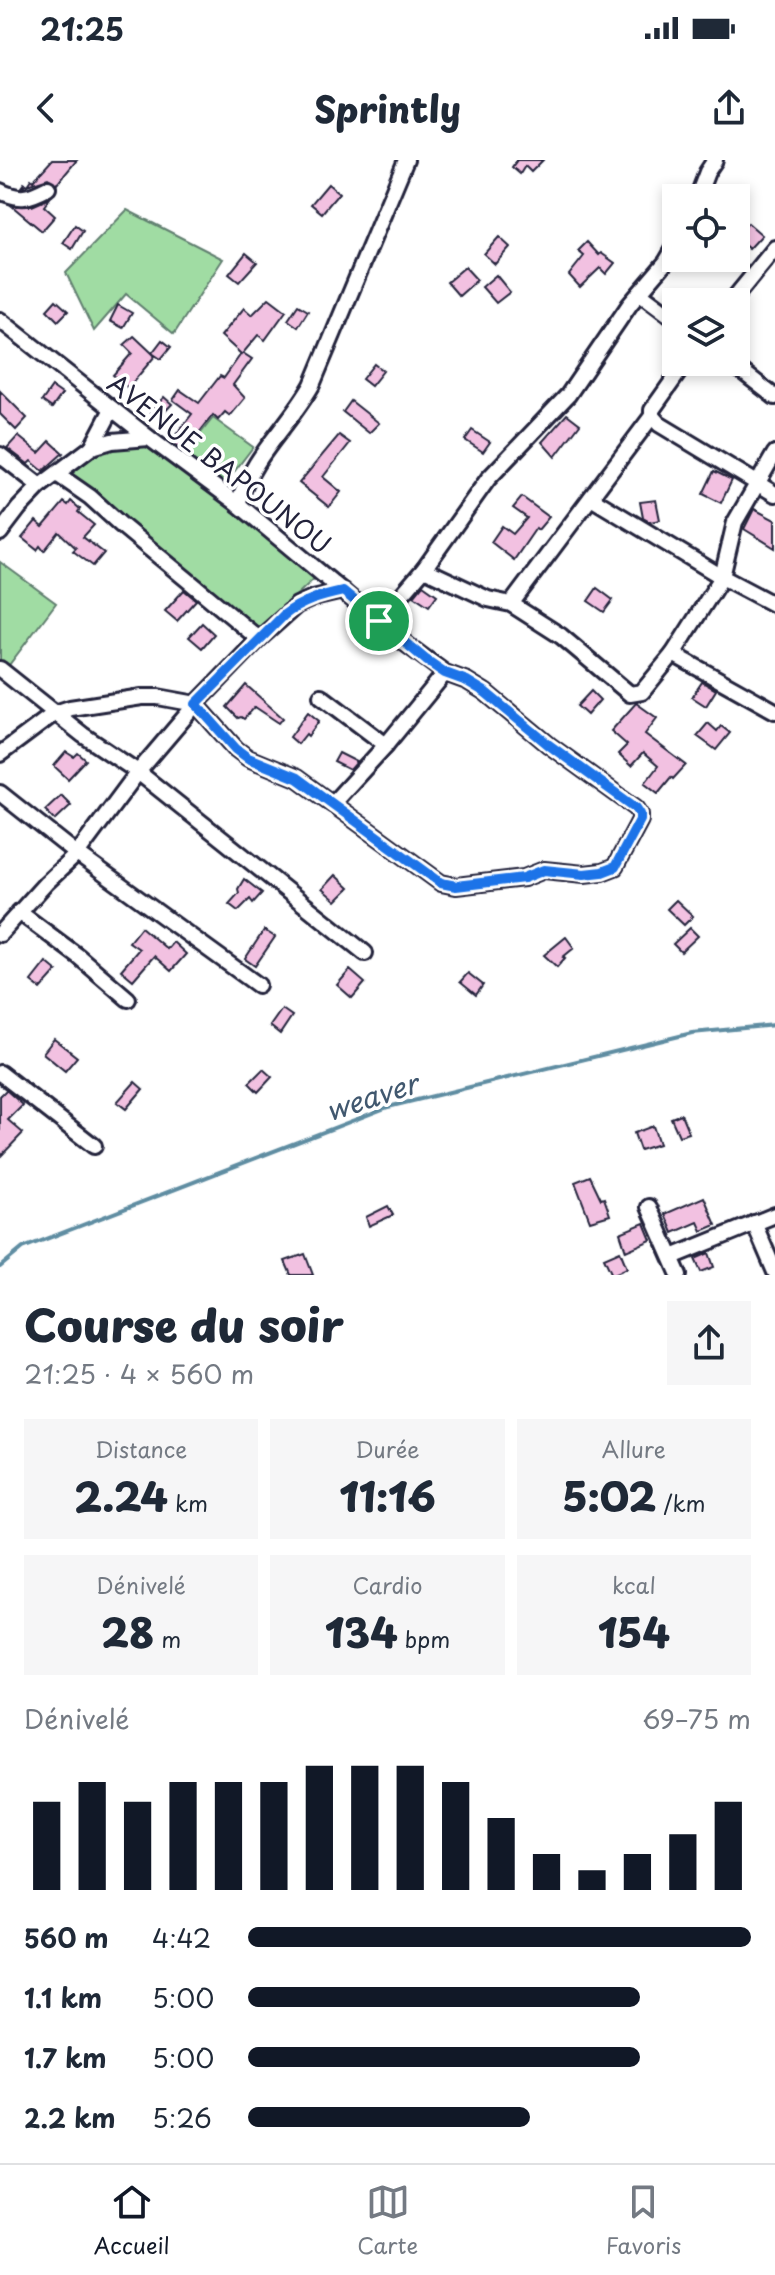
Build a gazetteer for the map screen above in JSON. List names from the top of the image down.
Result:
{
  "streets": {
    "street": ["AVENUE BAPOUNOU"]
  },
  "water": ["weaver"],
  "page": {
    "status": "21:25",
    "header": "Sprintly",
    "heading": ["Course du soir", "21:25 · 4 × 560 m"],
    "stats": [
      ["Distance", "2.24 km"],
      ["Durée", "11:16"],
      ["Allure", "5:02 /km"],
      ["Dénivelé", "28 m"],
      ["Cardio", "134 bpm"],
      ["kcal", "154"]
    ],
    "chart": ["Dénivelé", "69–75 m"],
    "list": [
      {
        "name": "560 m",
        "note": "4:42"
      },
      {
        "name": "1.1 km",
        "note": "5:00"
      },
      {
        "name": "1.7 km",
        "note": "5:00"
      },
      {
        "name": "2.2 km",
        "note": "5:26"
      }
    ],
    "tabs": ["Accueil", "Carte", "Favoris"]
  }
}
